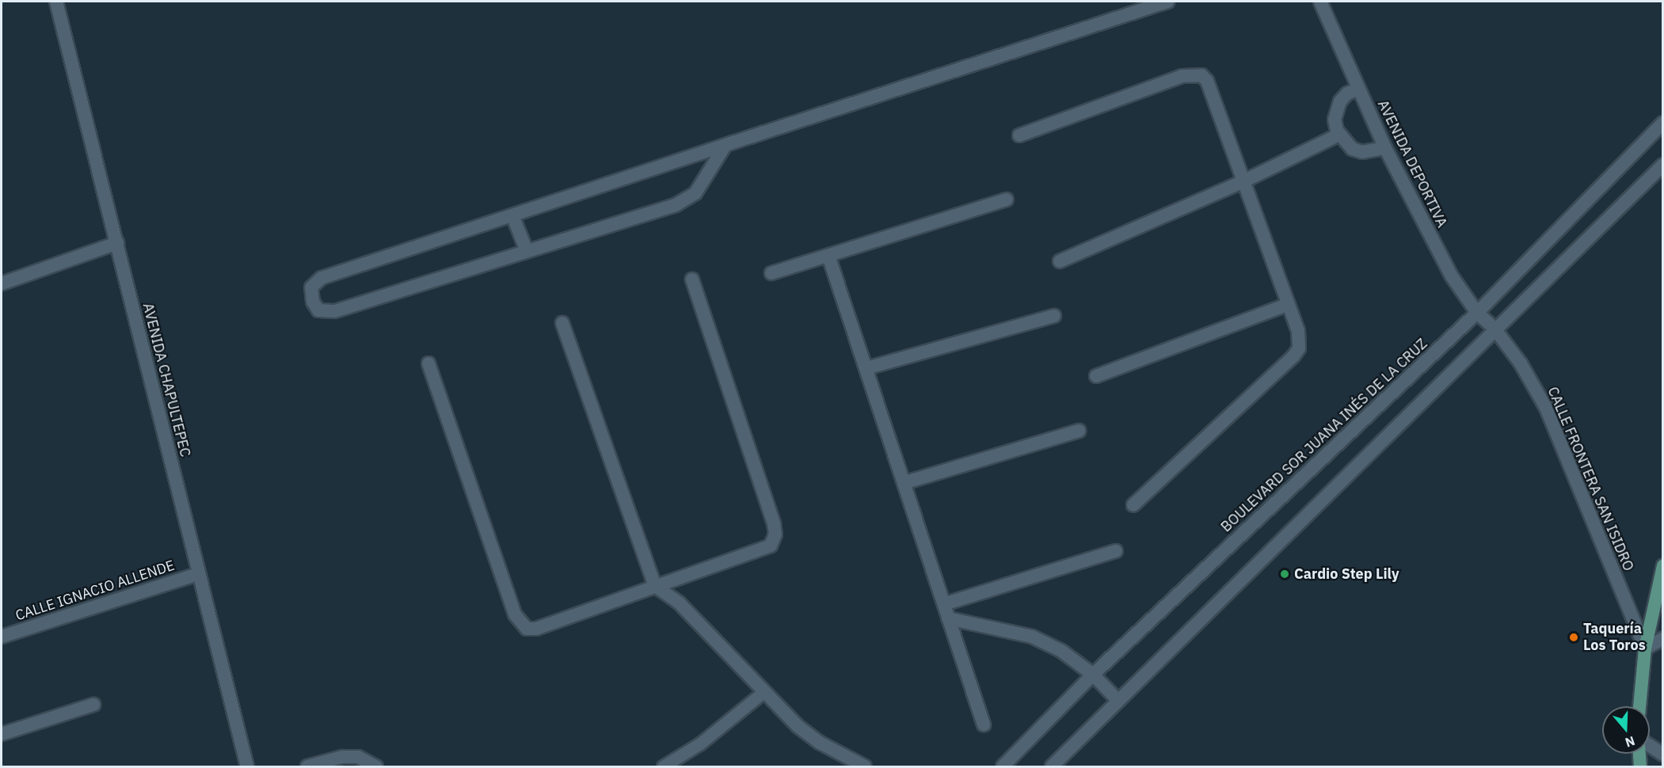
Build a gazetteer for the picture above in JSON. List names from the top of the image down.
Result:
{
  "streets": {
    "street": [
      "AVENIDA DEPORTIVA",
      "AVENIDA CHAPULTEPEC",
      "BOULEVARD SOR JUANA INÉS DE LA CRUZ",
      "CALLE FRONTERA SAN ISIDRO",
      "CALLE IGNACIO ALLENDE"
    ]
  },
  "crossings": [
    ["AVENIDA DEPORTIVA", "BOULEVARD SOR JUANA INÉS DE LA CRUZ"],
    ["AVENIDA DEPORTIVA", "CALLE FRONTERA SAN ISIDRO"],
    ["AVENIDA CHAPULTEPEC", "CALLE IGNACIO ALLENDE"]
  ],
  "places": ["Cardio Step Lily", "Taquería Los Toros"],
  "north": "bottom"
}
